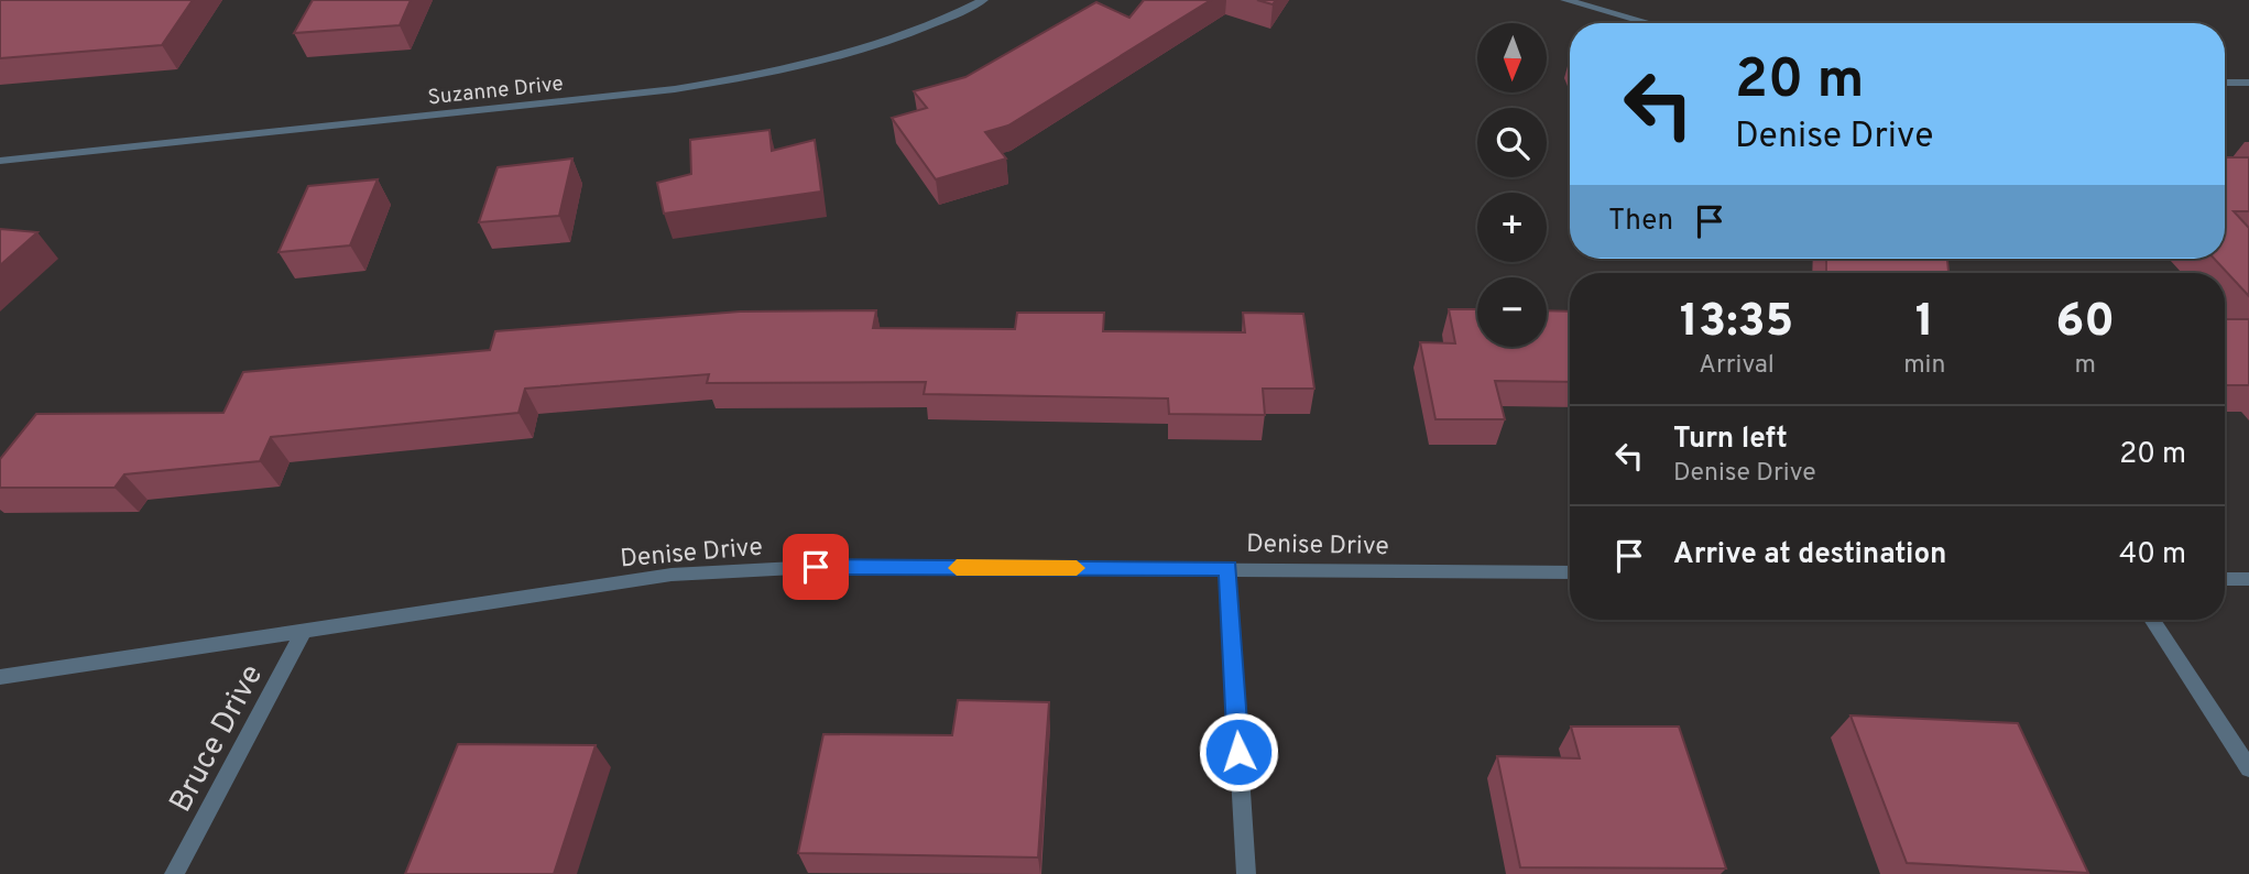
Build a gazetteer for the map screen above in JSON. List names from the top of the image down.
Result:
{
  "streets": {
    "street": ["Suzanne Drive", "Denise Drive", "Bruce Drive"]
  },
  "crossings": [
    ["Denise Drive", "Bruce Drive"]
  ],
  "north": "bottom",
  "page": {
    "map_buttons": ["+", "−"],
    "turn": ["20 m", "Denise Drive"],
    "then": "Then",
    "eta": [
      "13:35",
      "Arrival",
      "1",
      "min",
      "60",
      "m"
    ],
    "list": [
      {
        "name": "Turn left",
        "note": "Denise Drive",
        "value": "20 m"
      },
      {
        "name": "Arrive at destination",
        "value": "40 m"
      }
    ]
  }
}
